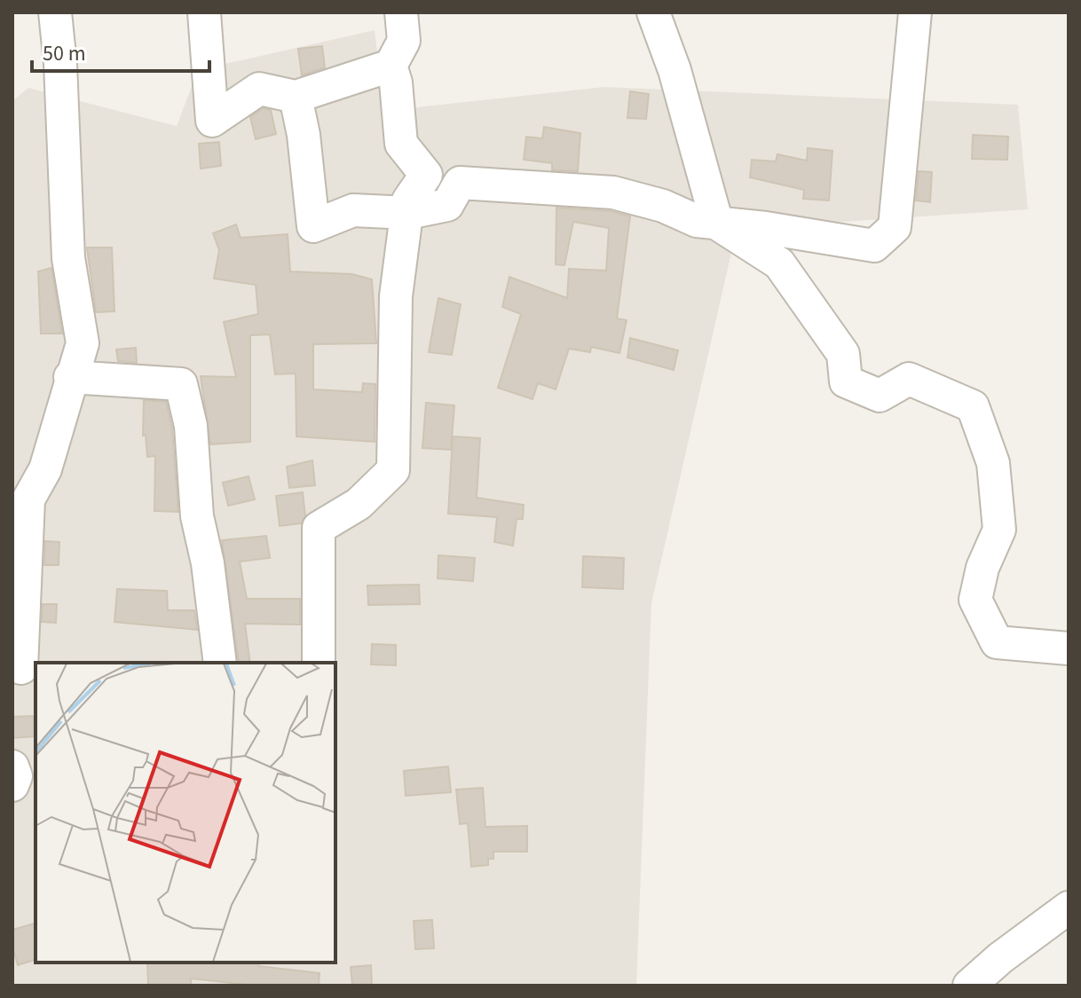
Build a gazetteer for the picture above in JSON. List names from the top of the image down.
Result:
{
  "scale_bar": "50 m"
}
